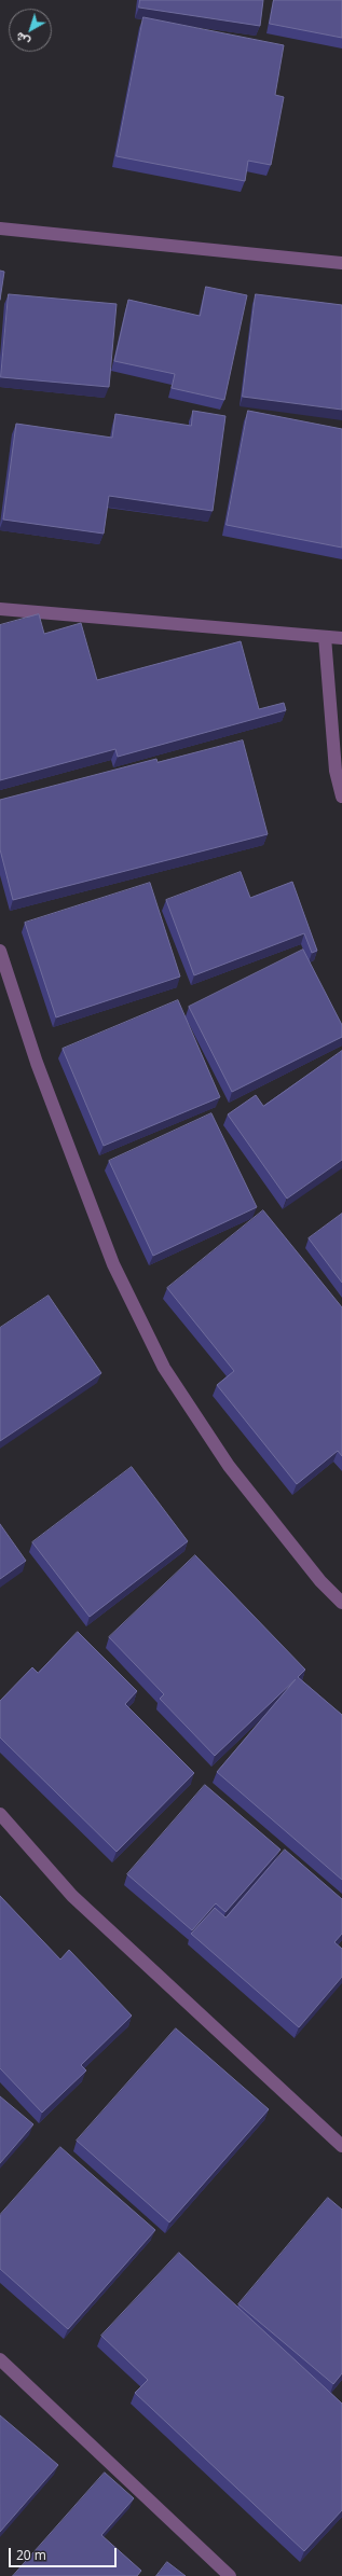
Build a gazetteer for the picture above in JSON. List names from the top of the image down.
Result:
{
  "scale_bar": "20 m",
  "north": "bottom left"
}
